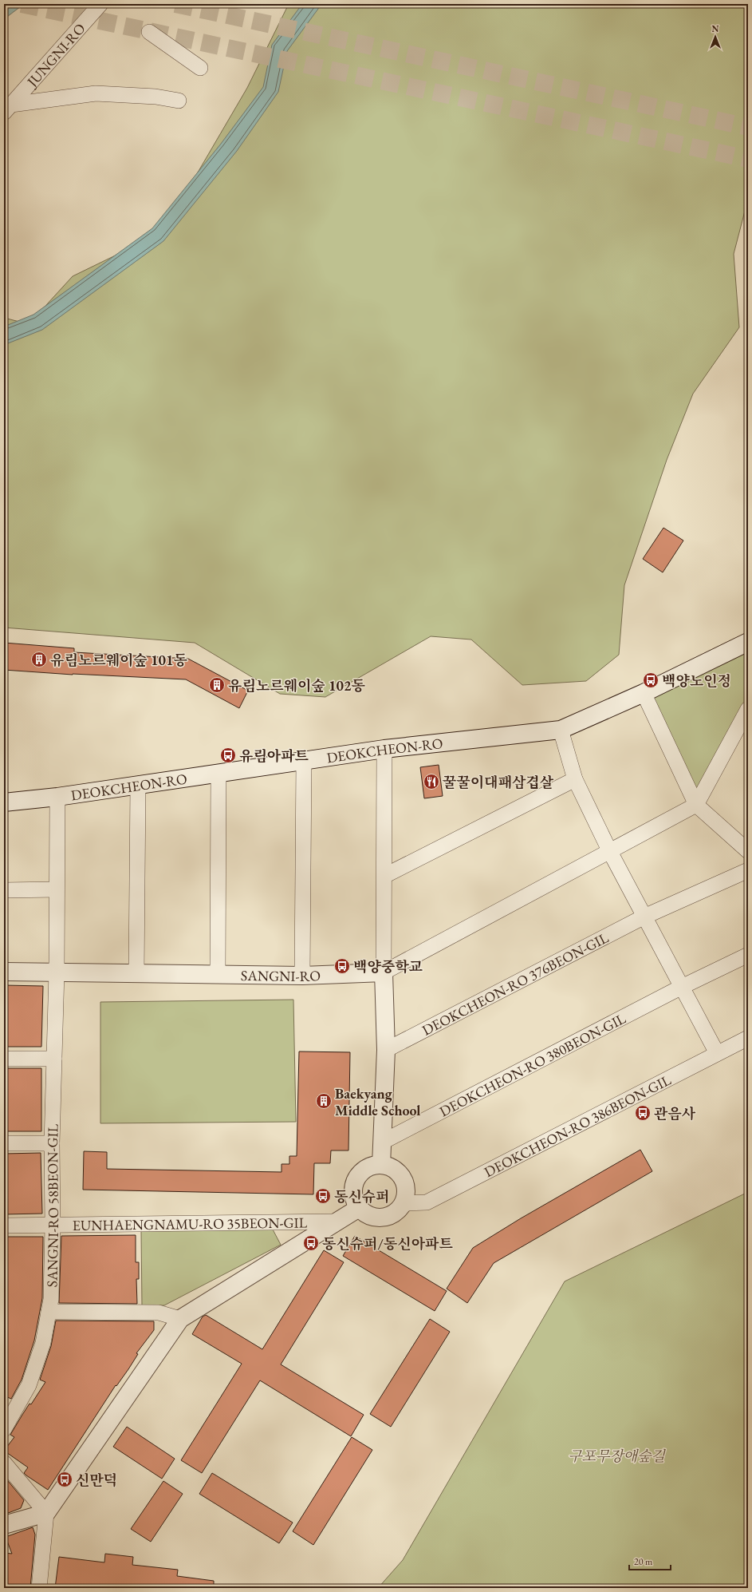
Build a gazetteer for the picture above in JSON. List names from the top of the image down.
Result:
{
  "streets": {
    "street": [
      "JUNGNI-RO",
      "DEOKCHEON-RO",
      "SANGNI-RO",
      "DEOKCHEON-RO 376BEON-GIL",
      "DEOKCHEON-RO 380BEON-GIL",
      "DEOKCHEON-RO 386BEON-GIL",
      "SANGNI-RO 58BEON-GIL",
      "EUNHAENGNAMU-RO 35BEON-GIL"
    ]
  },
  "crossings": [
    ["DEOKCHEON-RO", "SANGNI-RO 58BEON-GIL"],
    ["SANGNI-RO", "SANGNI-RO 58BEON-GIL"],
    ["SANGNI-RO 58BEON-GIL", "EUNHAENGNAMU-RO 35BEON-GIL"]
  ],
  "parks": ["구포무장애숲길"],
  "places": {
    "building": ["유림노르웨이숲 101동", "유림노르웨이숲 102동", "Baekyang Middle School"],
    "bus stop": [
      "백양노인정",
      "유림아파트",
      "백양중학교",
      "관음사",
      "동신슈퍼",
      "동신슈퍼/동신아파트",
      "신만덕"
    ],
    "restaurant": ["꿀꿀이대패삼겹살"]
  },
  "scale_bar": "20 m",
  "north": "top"
}
